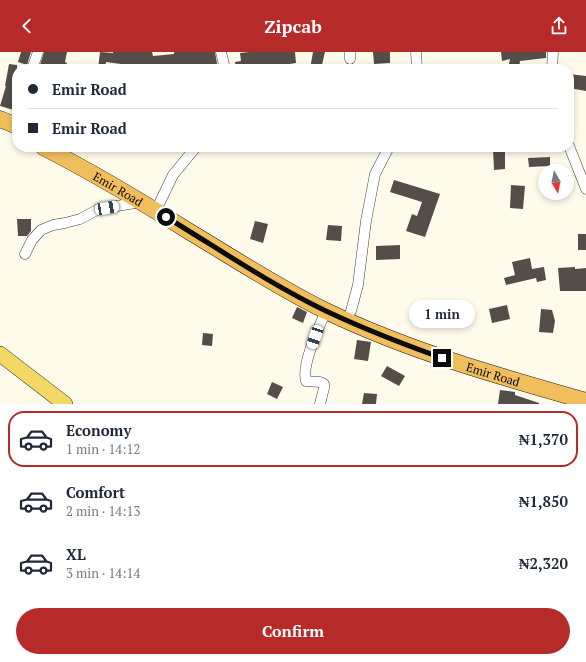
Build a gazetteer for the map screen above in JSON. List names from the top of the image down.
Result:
{
  "streets": {
    "highway": ["Emir Road"]
  },
  "north": "bottom",
  "page": {
    "header": "Zipcab",
    "banner": ["Emir Road", "Emir Road"],
    "bubble": "1 min",
    "list": [
      {
        "name": "Economy",
        "note": "1 min · 14:12",
        "value": "₦1,370"
      },
      {
        "name": "Comfort",
        "note": "2 min · 14:13",
        "value": "₦1,850"
      },
      {
        "name": "XL",
        "note": "3 min · 14:14",
        "value": "₦2,320"
      }
    ],
    "buttons": "Confirm"
  }
}
